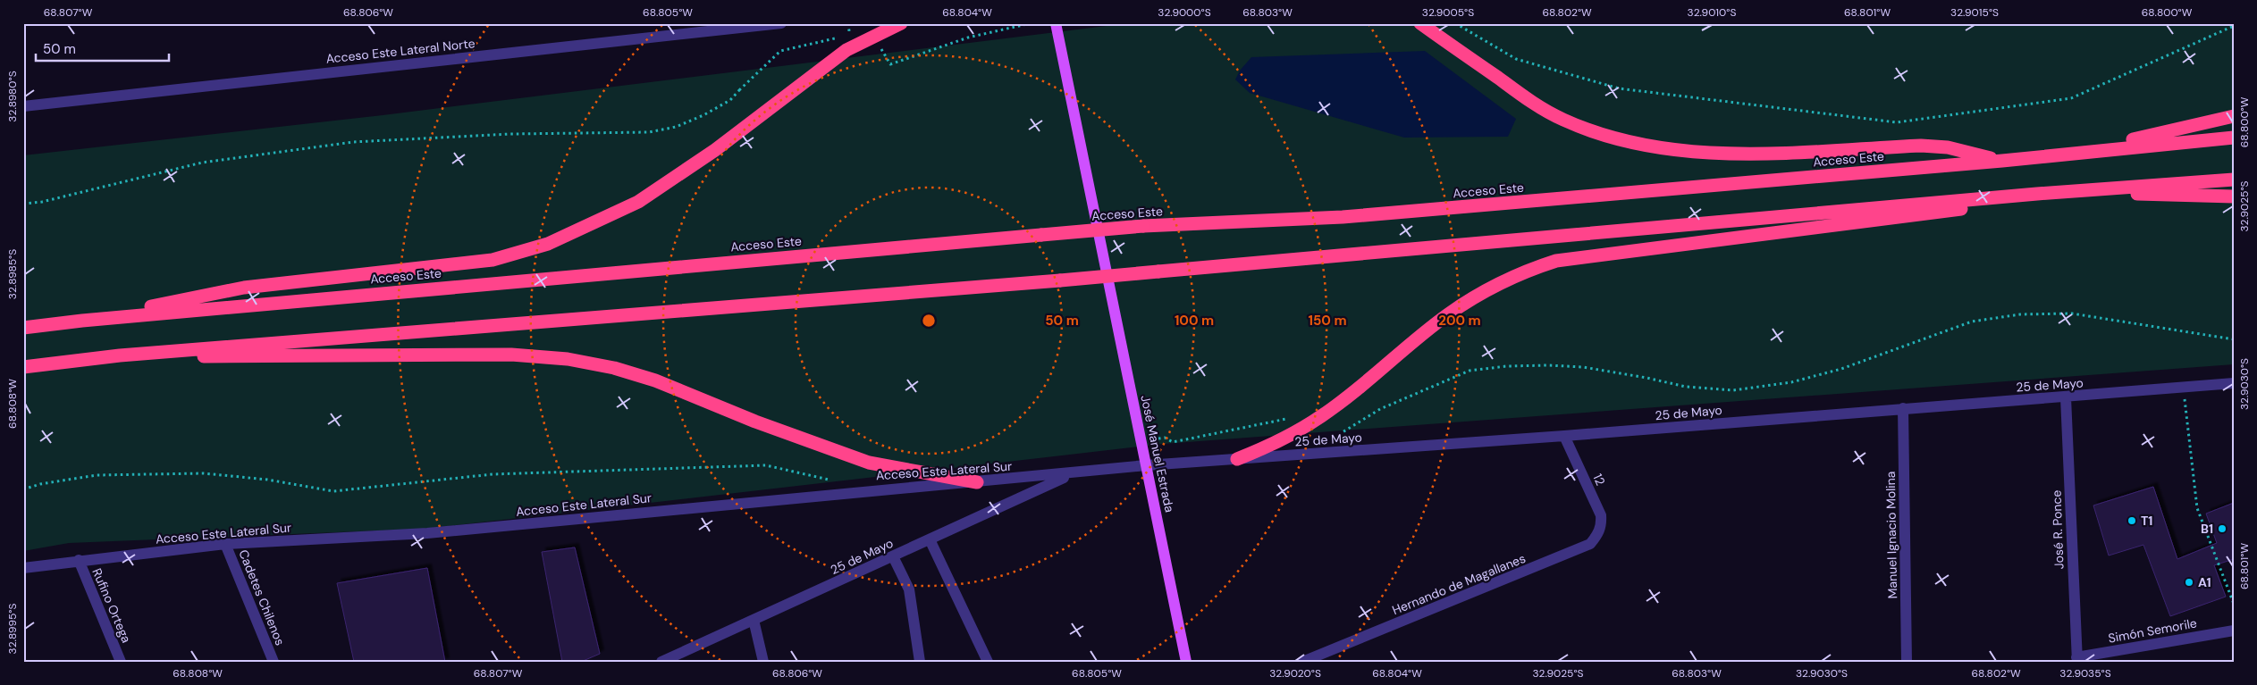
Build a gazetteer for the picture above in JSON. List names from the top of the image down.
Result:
{
  "streets": {
    "highway": ["Acceso Este"],
    "main road": ["José Manuel Estrada"],
    "street": [
      "Acceso Este Lateral Norte",
      "25 de Mayo",
      "Acceso Este Lateral Sur",
      "12",
      "José R. Ponce",
      "Manuel Ignacio Molina",
      "Hernando de Magallanes",
      "Cadetes Chilenos",
      "Rufino Ortega",
      "Simón Semorile"
    ]
  },
  "crossings": [
    ["25 de Mayo", "José Manuel Estrada"],
    ["25 de Mayo", "Acceso Este Lateral Sur"],
    ["25 de Mayo", "12"],
    ["25 de Mayo", "José R. Ponce"],
    ["25 de Mayo", "Manuel Ignacio Molina"],
    ["José Manuel Estrada", "Acceso Este Lateral Sur"],
    ["Acceso Este Lateral Sur", "Cadetes Chilenos"],
    ["Acceso Este Lateral Sur", "Rufino Ortega"],
    ["12", "Hernando de Magallanes"],
    ["José R. Ponce", "Simón Semorile"]
  ],
  "places": ["T1", "B1", "A1"],
  "scale_bar": "50 m",
  "coordinates": [
    "68.807°W",
    "68.806°W",
    "68.805°W",
    "68.804°W",
    "32.9000°S",
    "68.803°W",
    "32.9005°S",
    "68.802°W",
    "32.9010°S",
    "68.801°W",
    "32.9015°S",
    "68.800°W",
    "32.8980°S",
    "32.9025°S",
    "32.8985°S",
    "32.9030°S",
    "68.808°W",
    "32.8995°S",
    "32.9020°S",
    "32.9035°S"
  ],
  "rings": [
    "50 m",
    "100 m",
    "150 m",
    "200 m"
  ]
}
